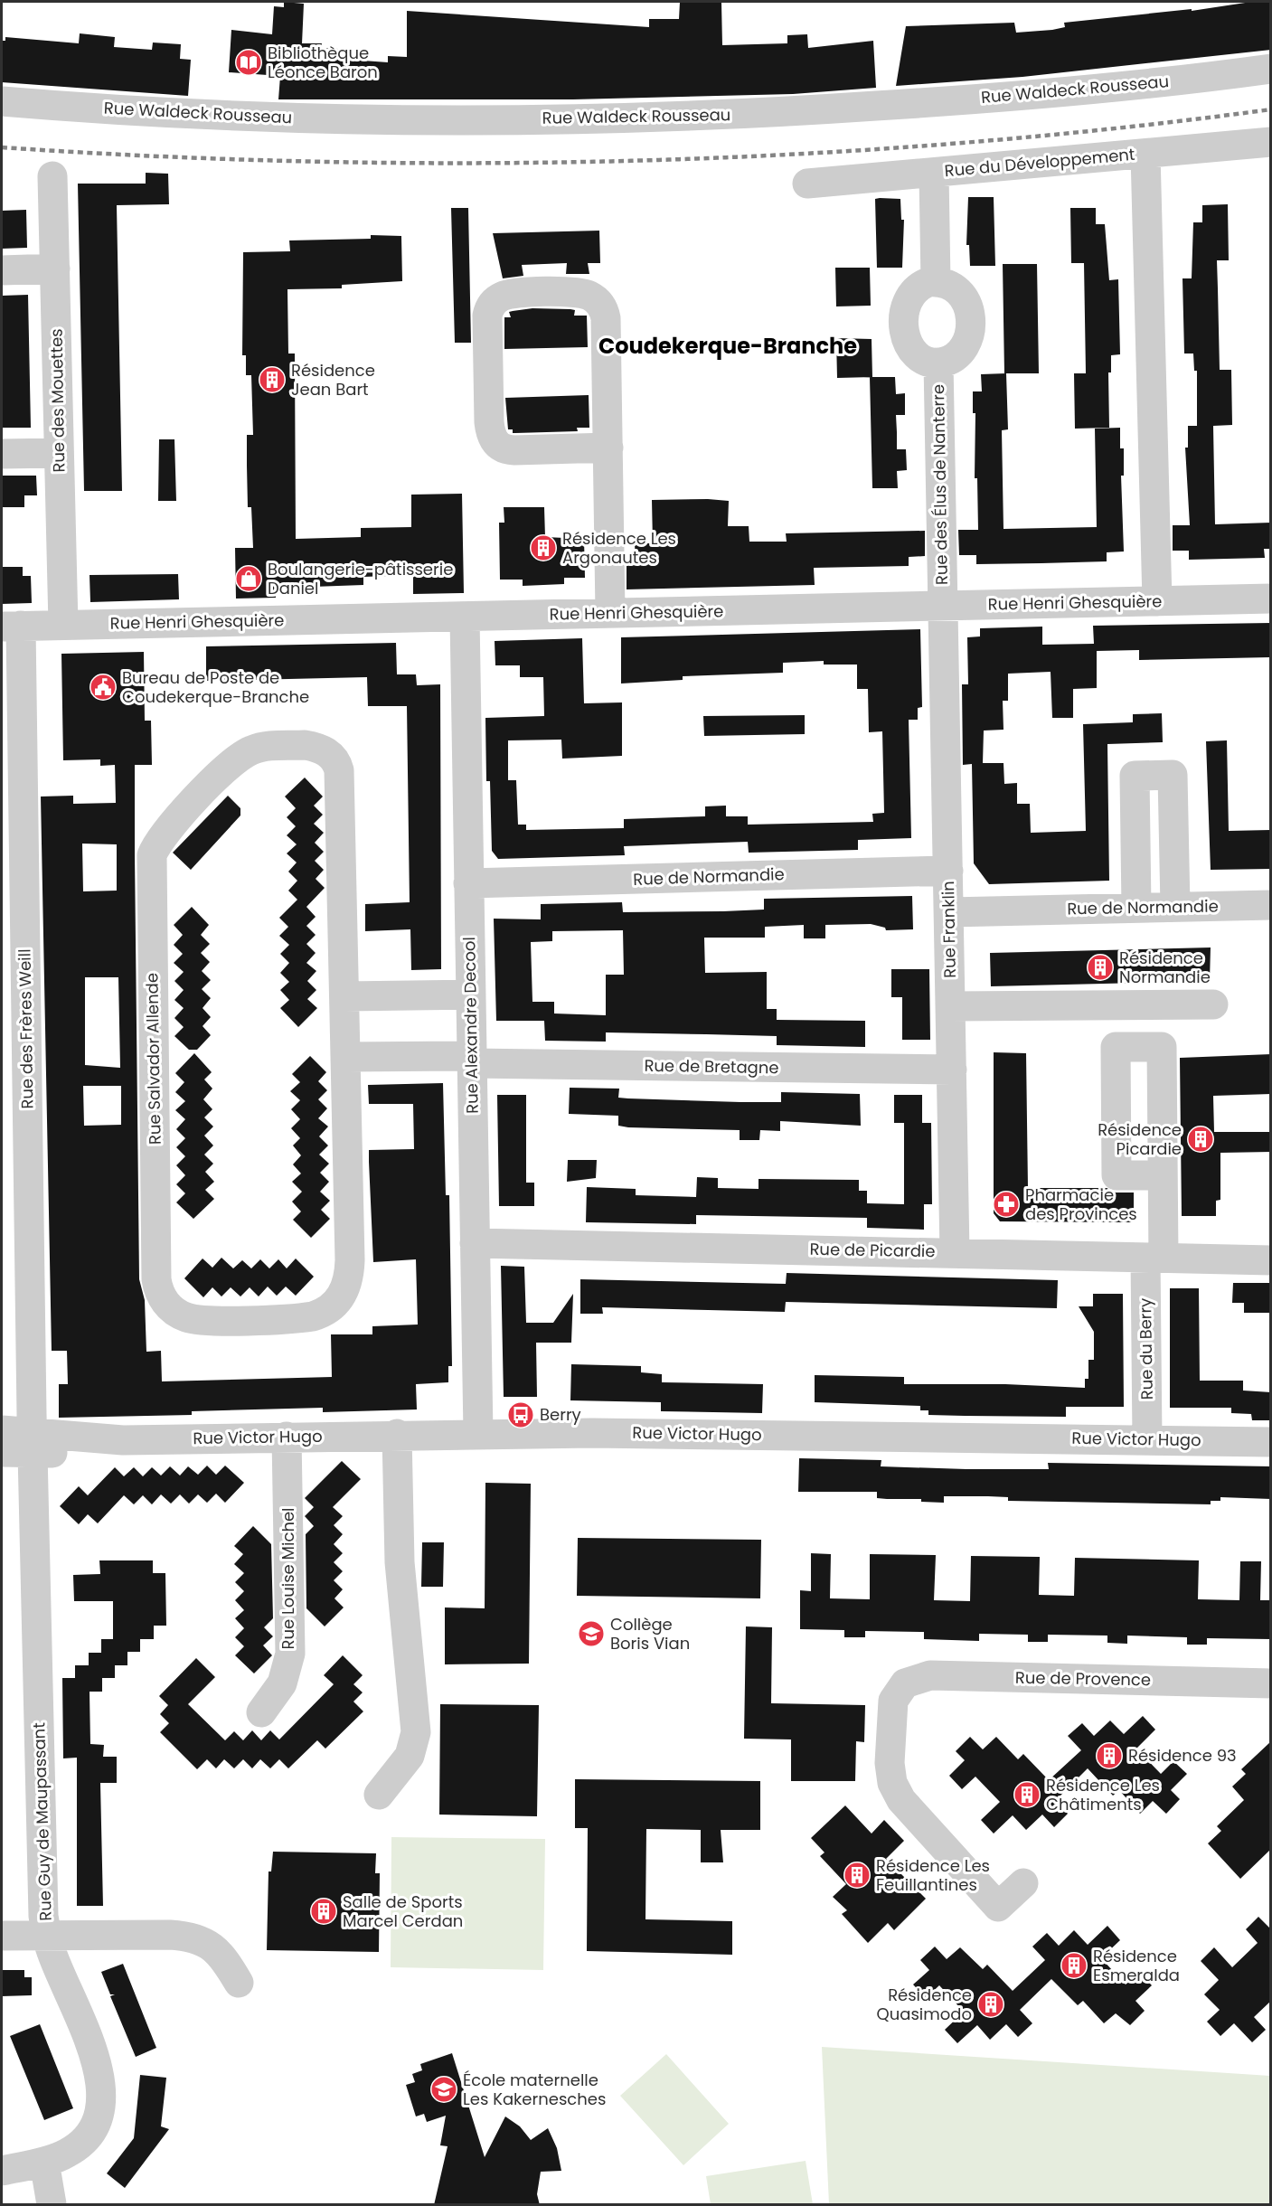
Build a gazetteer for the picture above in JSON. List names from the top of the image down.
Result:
{
  "streets": {
    "street": [
      "Rue Waldeck Rousseau",
      "Rue du Développement",
      "Rue des Mouettes",
      "Rue des Élus de Nanterre",
      "Rue Henri Ghesquière",
      "Rue de Normandie",
      "Rue Franklin",
      "Rue Alexandre Decool",
      "Rue des Frères Weill",
      "Rue Salvador Allende",
      "Rue de Bretagne",
      "Rue de Picardie",
      "Rue du Berry",
      "Rue Victor Hugo",
      "Rue Louise Michel",
      "Rue de Provence",
      "Rue Guy de Maupassant"
    ]
  },
  "crossings": [
    ["Rue des Mouettes", "Rue Henri Ghesquière"],
    ["Rue des Élus de Nanterre", "Rue Henri Ghesquière"],
    ["Rue des Élus de Nanterre", "Rue Franklin"],
    ["Rue Henri Ghesquière", "Rue Franklin"],
    ["Rue Henri Ghesquière", "Rue Alexandre Decool"],
    ["Rue Henri Ghesquière", "Rue des Frères Weill"],
    ["Rue de Normandie", "Rue Franklin"],
    ["Rue de Normandie", "Rue Alexandre Decool"],
    ["Rue Franklin", "Rue de Bretagne"],
    ["Rue Franklin", "Rue de Picardie"],
    ["Rue Alexandre Decool", "Rue de Bretagne"],
    ["Rue Alexandre Decool", "Rue de Picardie"],
    ["Rue Alexandre Decool", "Rue Victor Hugo"],
    ["Rue des Frères Weill", "Rue Victor Hugo"],
    ["Rue des Frères Weill", "Rue Guy de Maupassant"],
    ["Rue de Picardie", "Rue du Berry"],
    ["Rue du Berry", "Rue Victor Hugo"],
    ["Rue Victor Hugo", "Rue Louise Michel"],
    ["Rue Victor Hugo", "Rue Guy de Maupassant"]
  ],
  "districts": ["Coudekerque-Branche"],
  "places": {
    "library": ["Bibliothèque Léonce Baron"],
    "building": [
      "Résidence Jean Bart",
      "Résidence Les Argonautes",
      "Résidence Normandie",
      "Résidence Picardie",
      "Résidence 93",
      "Résidence Les Châtiments",
      "Résidence Les Feuillantines",
      "Salle de Sports Marcel Cerdan",
      "Résidence Esmeralda",
      "Résidence Quasimodo"
    ],
    "shop": ["Boulangerie-pâtisserie Daniel"],
    "public building": ["Bureau de Poste de Coudekerque-Branche"],
    "pharmacy": ["Pharmacie des Provinces"],
    "bus stop": ["Berry"],
    "school or university": ["Collège Boris Vian", "École maternelle Les Kakernesches"]
  }
}
